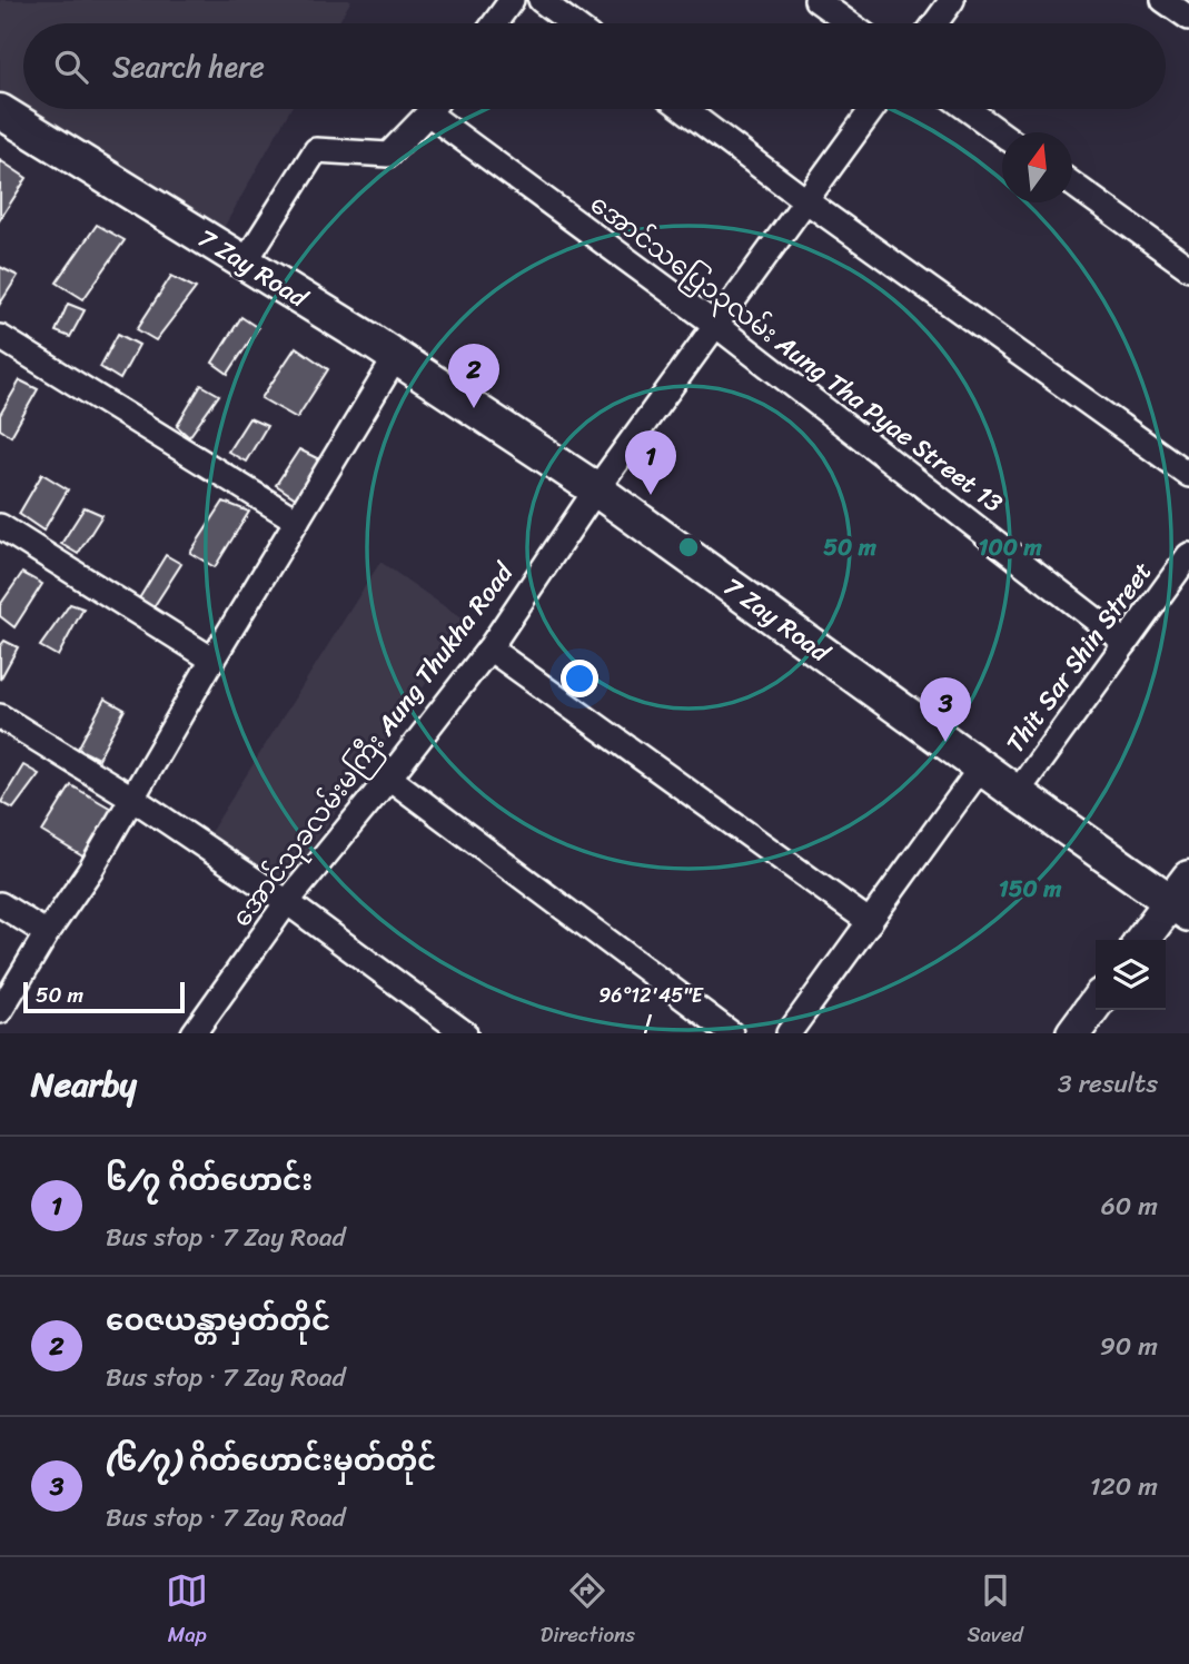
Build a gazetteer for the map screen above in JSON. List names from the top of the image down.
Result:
{
  "streets": {
    "street": [
      "7 Zay Road",
      "အောင်သပြေ၁၃လမ်း Aung Tha Pyae Street 13",
      "Thit Sar Shin Street",
      "အောင်သုခလမ်းမကြီး Aung Thukha Road"
    ]
  },
  "crossings": [
    ["7 Zay Road", "Thit Sar Shin Street"],
    ["7 Zay Road", "အောင်သုခလမ်းမကြီး Aung Thukha Road"],
    ["အောင်သပြေ၁၃လမ်း Aung Tha Pyae Street 13", "Thit Sar Shin Street"],
    ["အောင်သပြေ၁၃လမ်း Aung Tha Pyae Street 13", "အောင်သုခလမ်းမကြီး Aung Thukha Road"]
  ],
  "scale_bar": "50 m",
  "north": "top",
  "page": {
    "search": "Search here",
    "pins": ["2", "1", "3"],
    "scale": "50 m",
    "heading": ["Nearby", "3 results"],
    "list": [
      {
        "mark": "1",
        "name": "၆/၇ ဂိတ်ဟောင်း",
        "note": "Bus stop · 7 Zay Road",
        "value": "60 m"
      },
      {
        "mark": "2",
        "name": "ဝေဇယန္တာမှတ်တိုင်",
        "note": "Bus stop · 7 Zay Road",
        "value": "90 m"
      },
      {
        "mark": "3",
        "name": "(၆/၇) ဂိတ်ဟောင်းမှတ်တိုင်",
        "note": "Bus stop · 7 Zay Road",
        "value": "120 m"
      }
    ],
    "nav": ["Map", "Directions", "Saved"]
  },
  "coordinates": ["96°12'45\"E"],
  "rings": ["50 m", "100 m", "150 m"]
}
